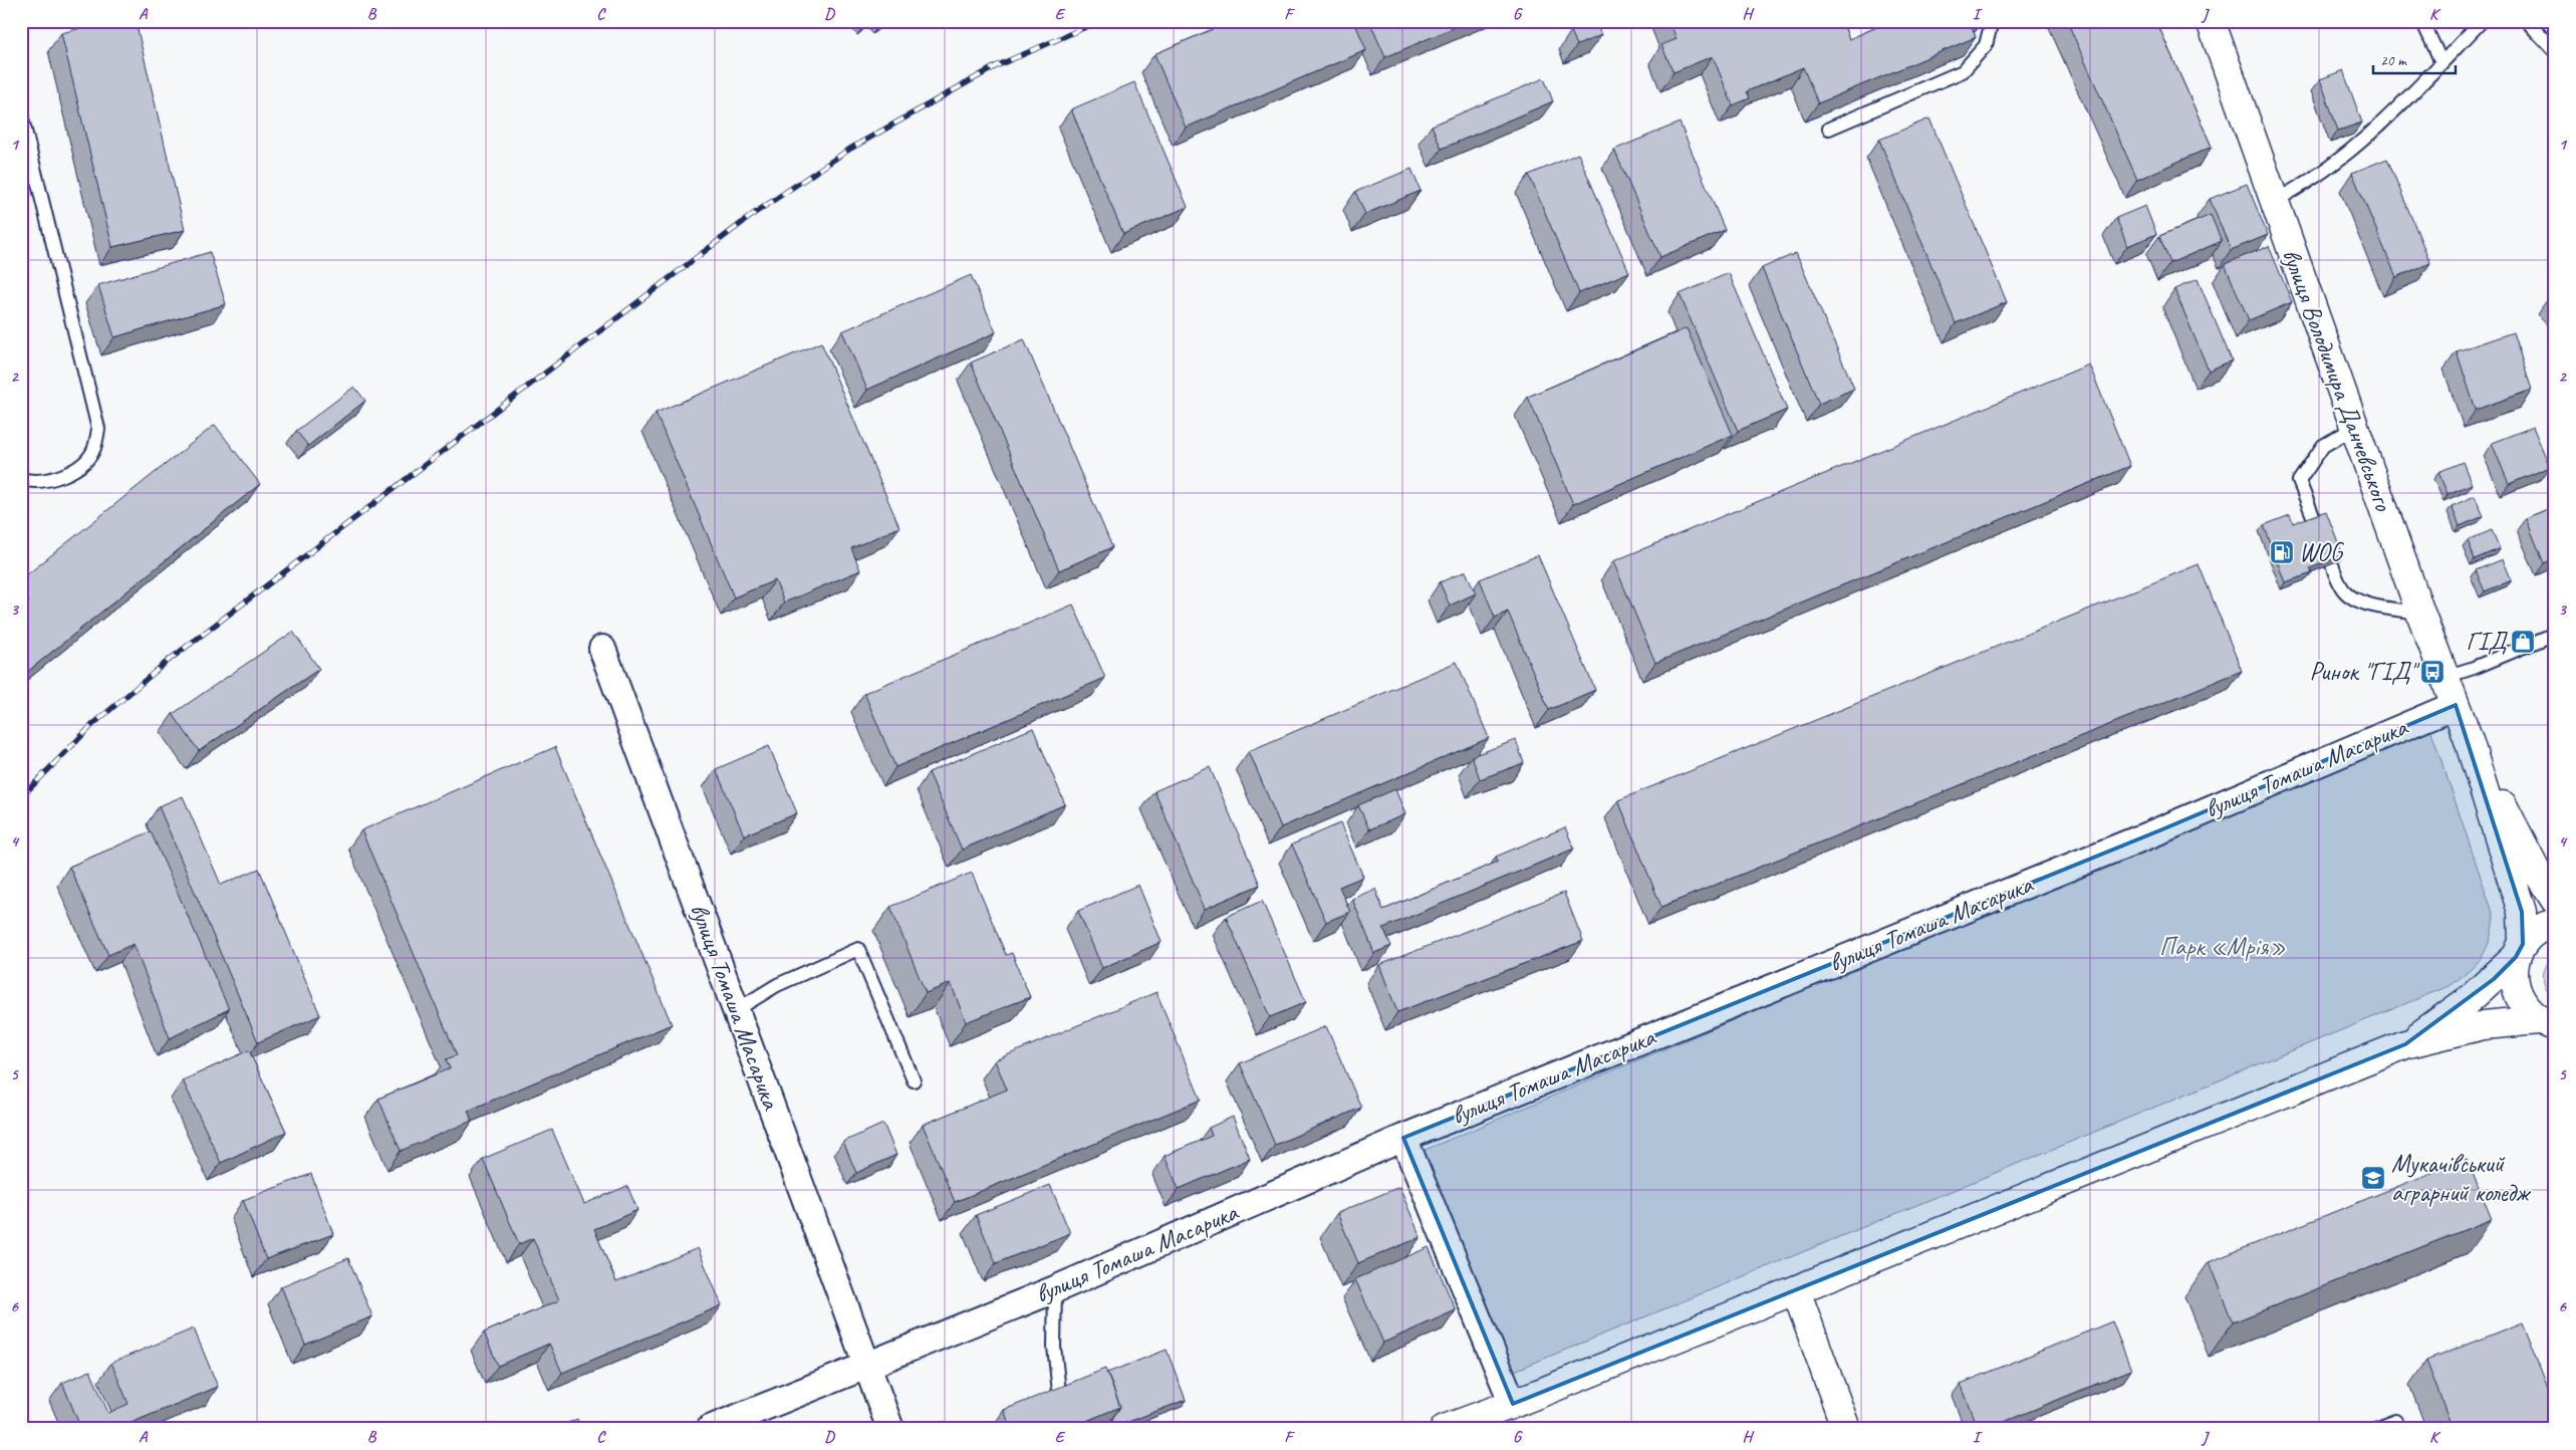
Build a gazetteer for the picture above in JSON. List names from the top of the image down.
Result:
{
  "streets": {
    "main road": ["вулиця Володимира Данчевського"],
    "street": ["вулиця Томаша Масарика"]
  },
  "crossings": [
    ["вулиця Володимира Данчевського", "вулиця Томаша Масарика"]
  ],
  "parks": ["Парк «Мрія»"],
  "places": {
    "fuel station": ["WOG"],
    "shop": ["ГІД"],
    "bus stop": ["Ринок \"ГІД\""],
    "school or university": ["Мукачівський аграрний коледж"]
  },
  "scale_bar": "20 m",
  "grid": {
    "columns": [
      "A",
      "B",
      "C",
      "D",
      "E",
      "F",
      "G",
      "H",
      "I",
      "J",
      "K"
    ],
    "rows": [
      "1",
      "2",
      "3",
      "4",
      "5",
      "6"
    ]
  }
}
